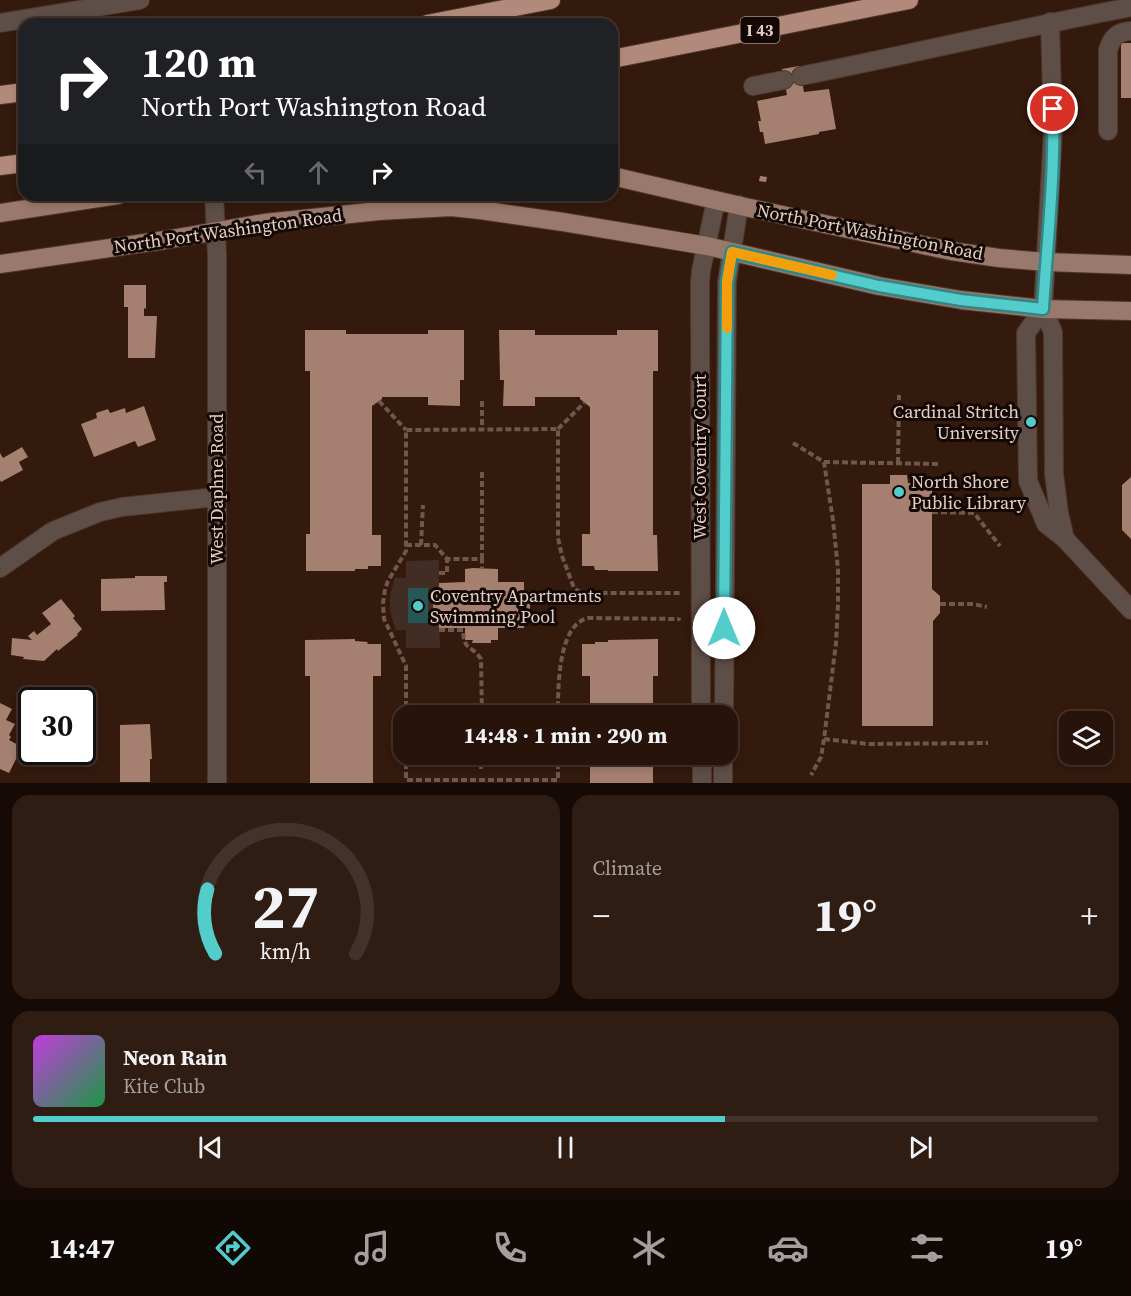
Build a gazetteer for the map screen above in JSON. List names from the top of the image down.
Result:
{
  "streets": {
    "highway": ["I 43"],
    "main road": ["North Port Washington Road"],
    "street": ["West Coventry Court", "West Daphne Road"]
  },
  "crossings": [
    ["North Port Washington Road", "West Coventry Court"],
    ["North Port Washington Road", "West Daphne Road"]
  ],
  "places": ["Cardinal Stritch University", "North Shore Public Library", "Coventry Apartments Swimming Pool"],
  "page": {
    "turn": ["120 m", "North Port Washington Road"],
    "limit": "30",
    "trip": "14:48 · 1 min · 290 m",
    "tile": "Climate",
    "heat": ["−", "19°", "+"],
    "song": ["Neon Rain", "Kite Club"],
    "tabs": ["14:47", "19°"],
    "gauge": ["27", "km/h"]
  }
}
